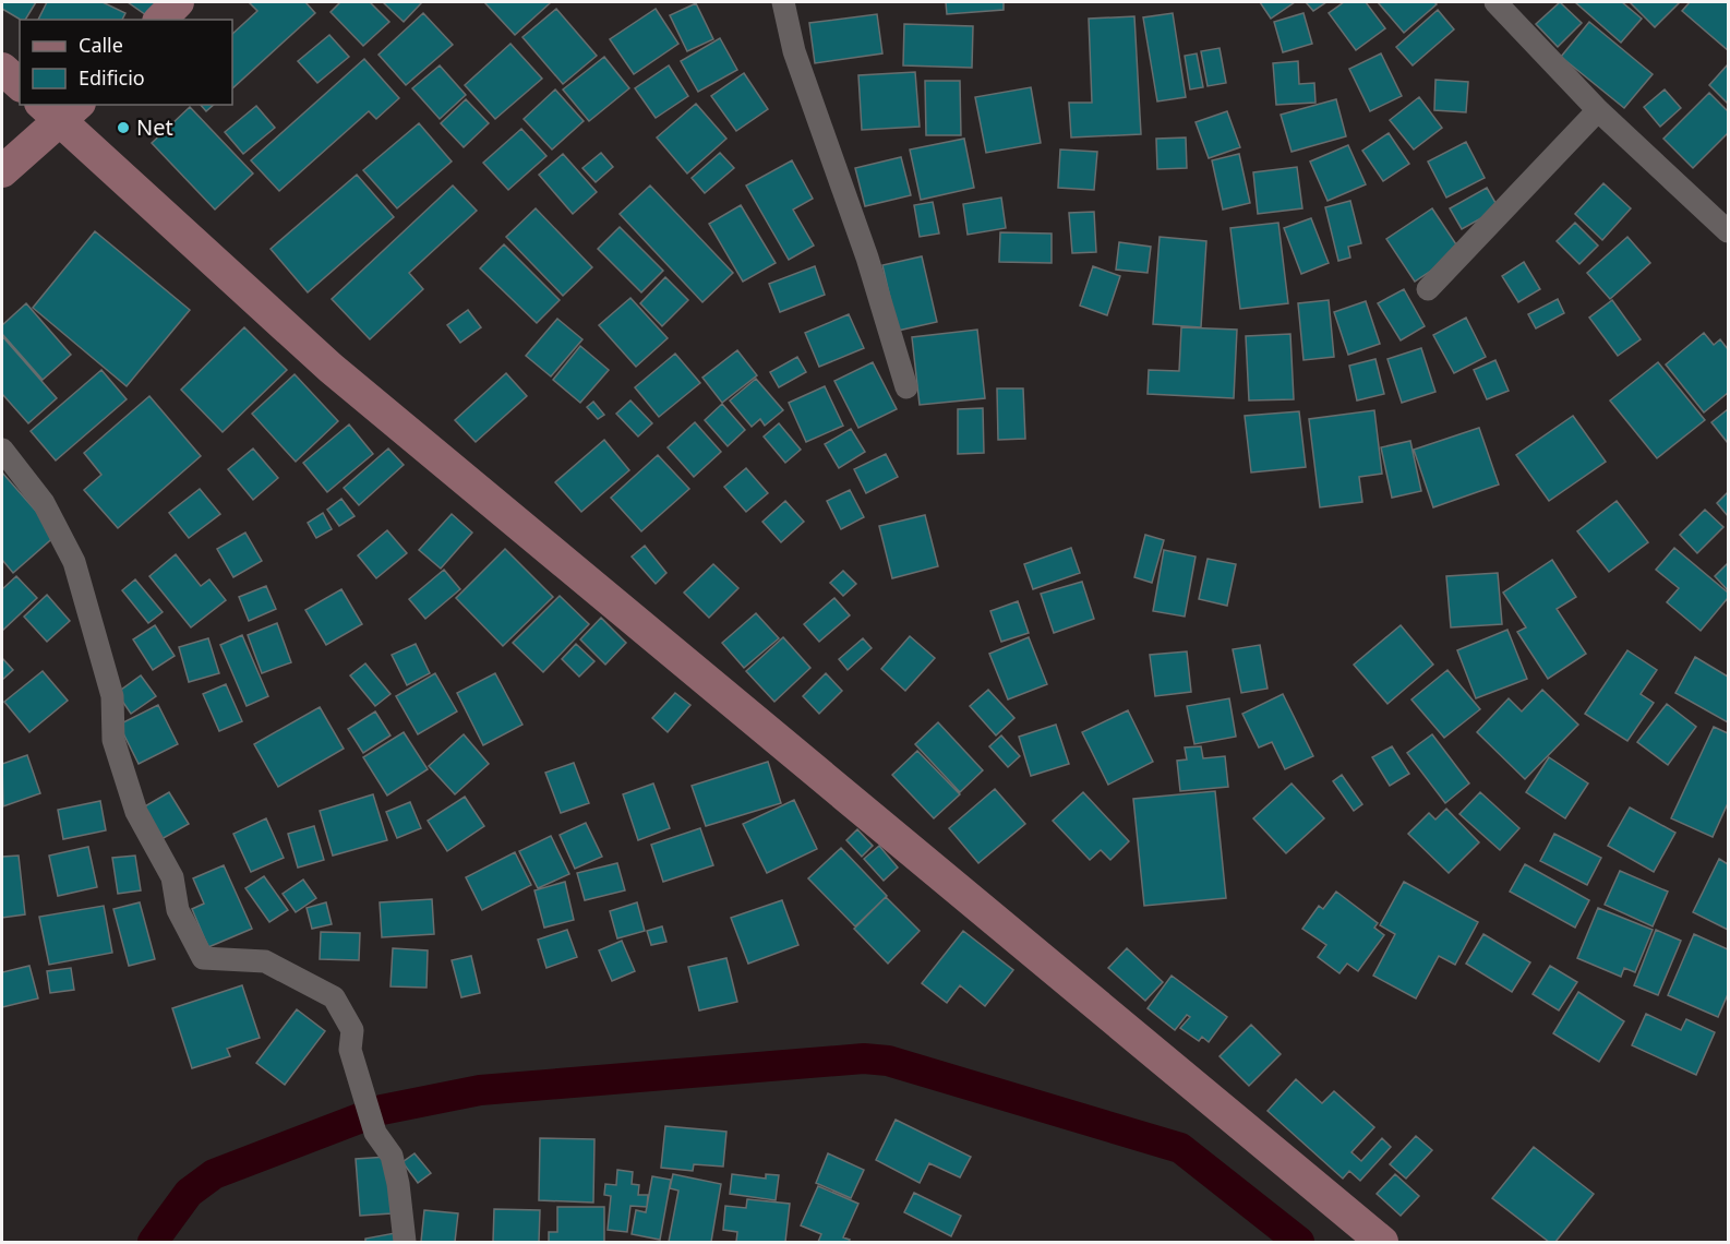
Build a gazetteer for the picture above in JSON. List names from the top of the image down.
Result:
{
  "places": ["Net"],
  "legend": ["Calle", "Edificio"]
}
